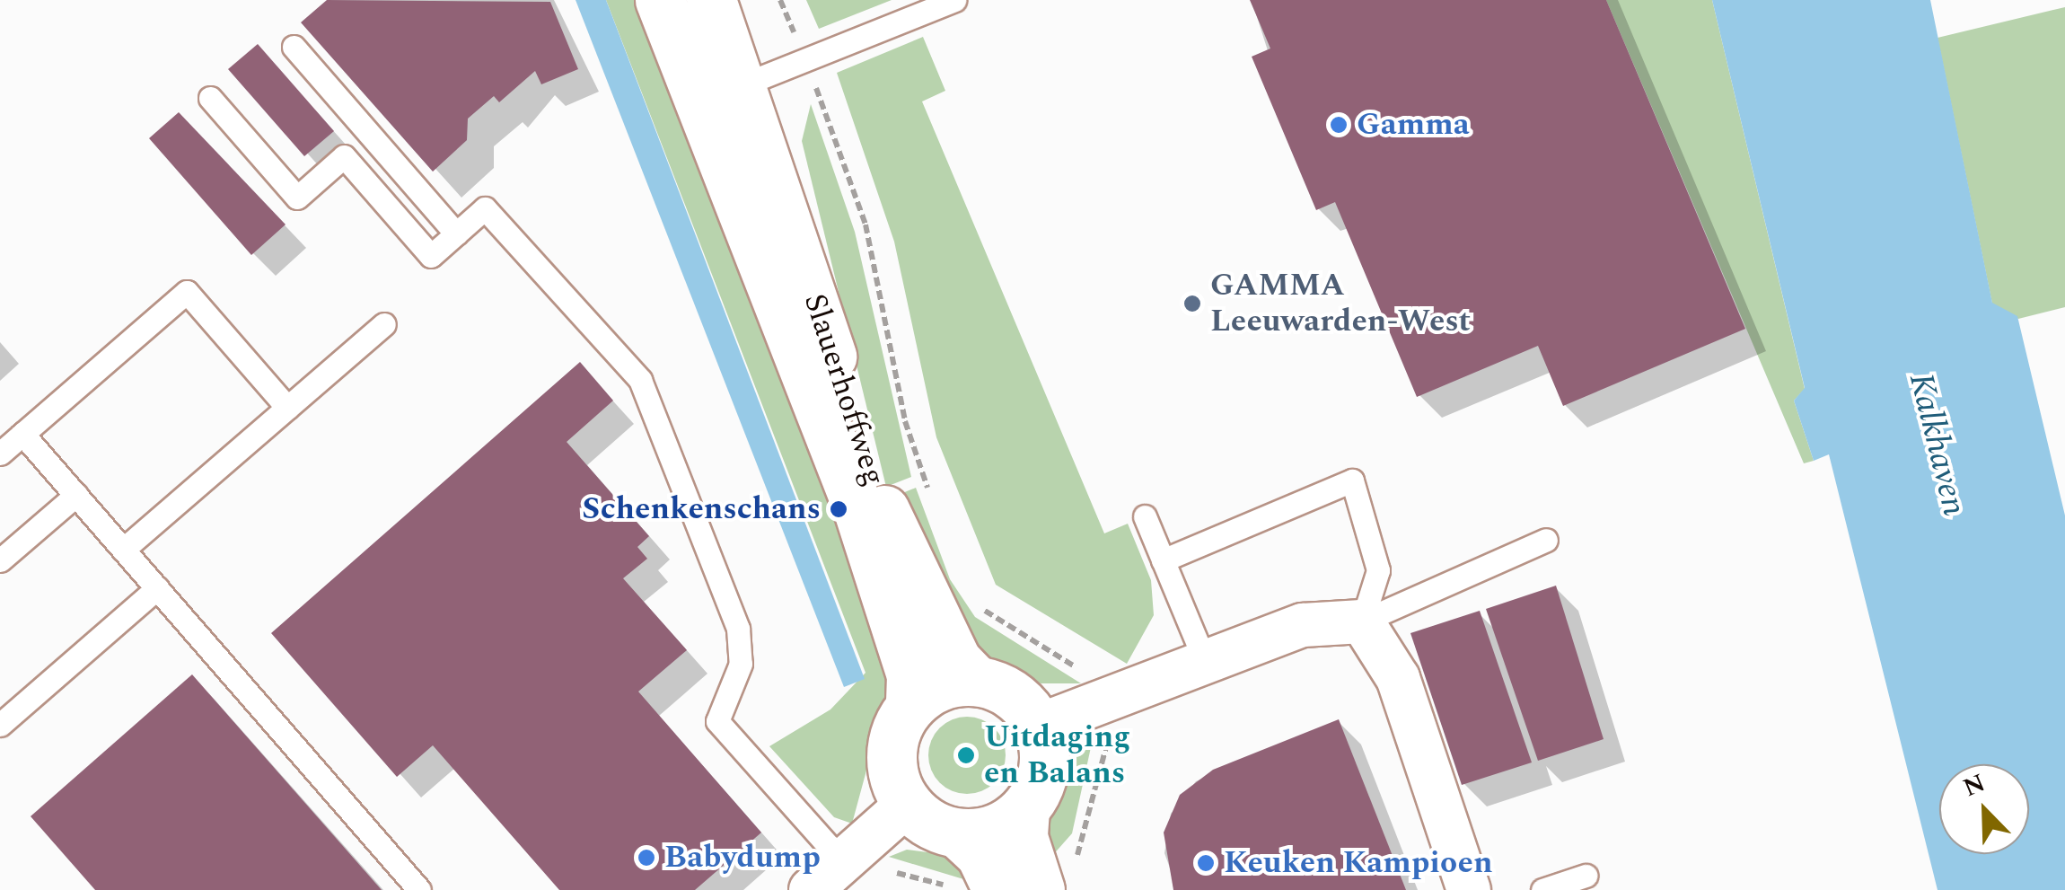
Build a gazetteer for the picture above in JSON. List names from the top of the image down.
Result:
{
  "streets": {
    "main road": ["Slauerhoffweg"]
  },
  "water": ["Kalkhaven"],
  "places": [
    "Gamma",
    "GAMMA Leeuwarden-West",
    "Schenkenschans",
    "Uitdaging en Balans",
    "Babydump",
    "Keuken Kampioen"
  ],
  "north": "top left"
}
